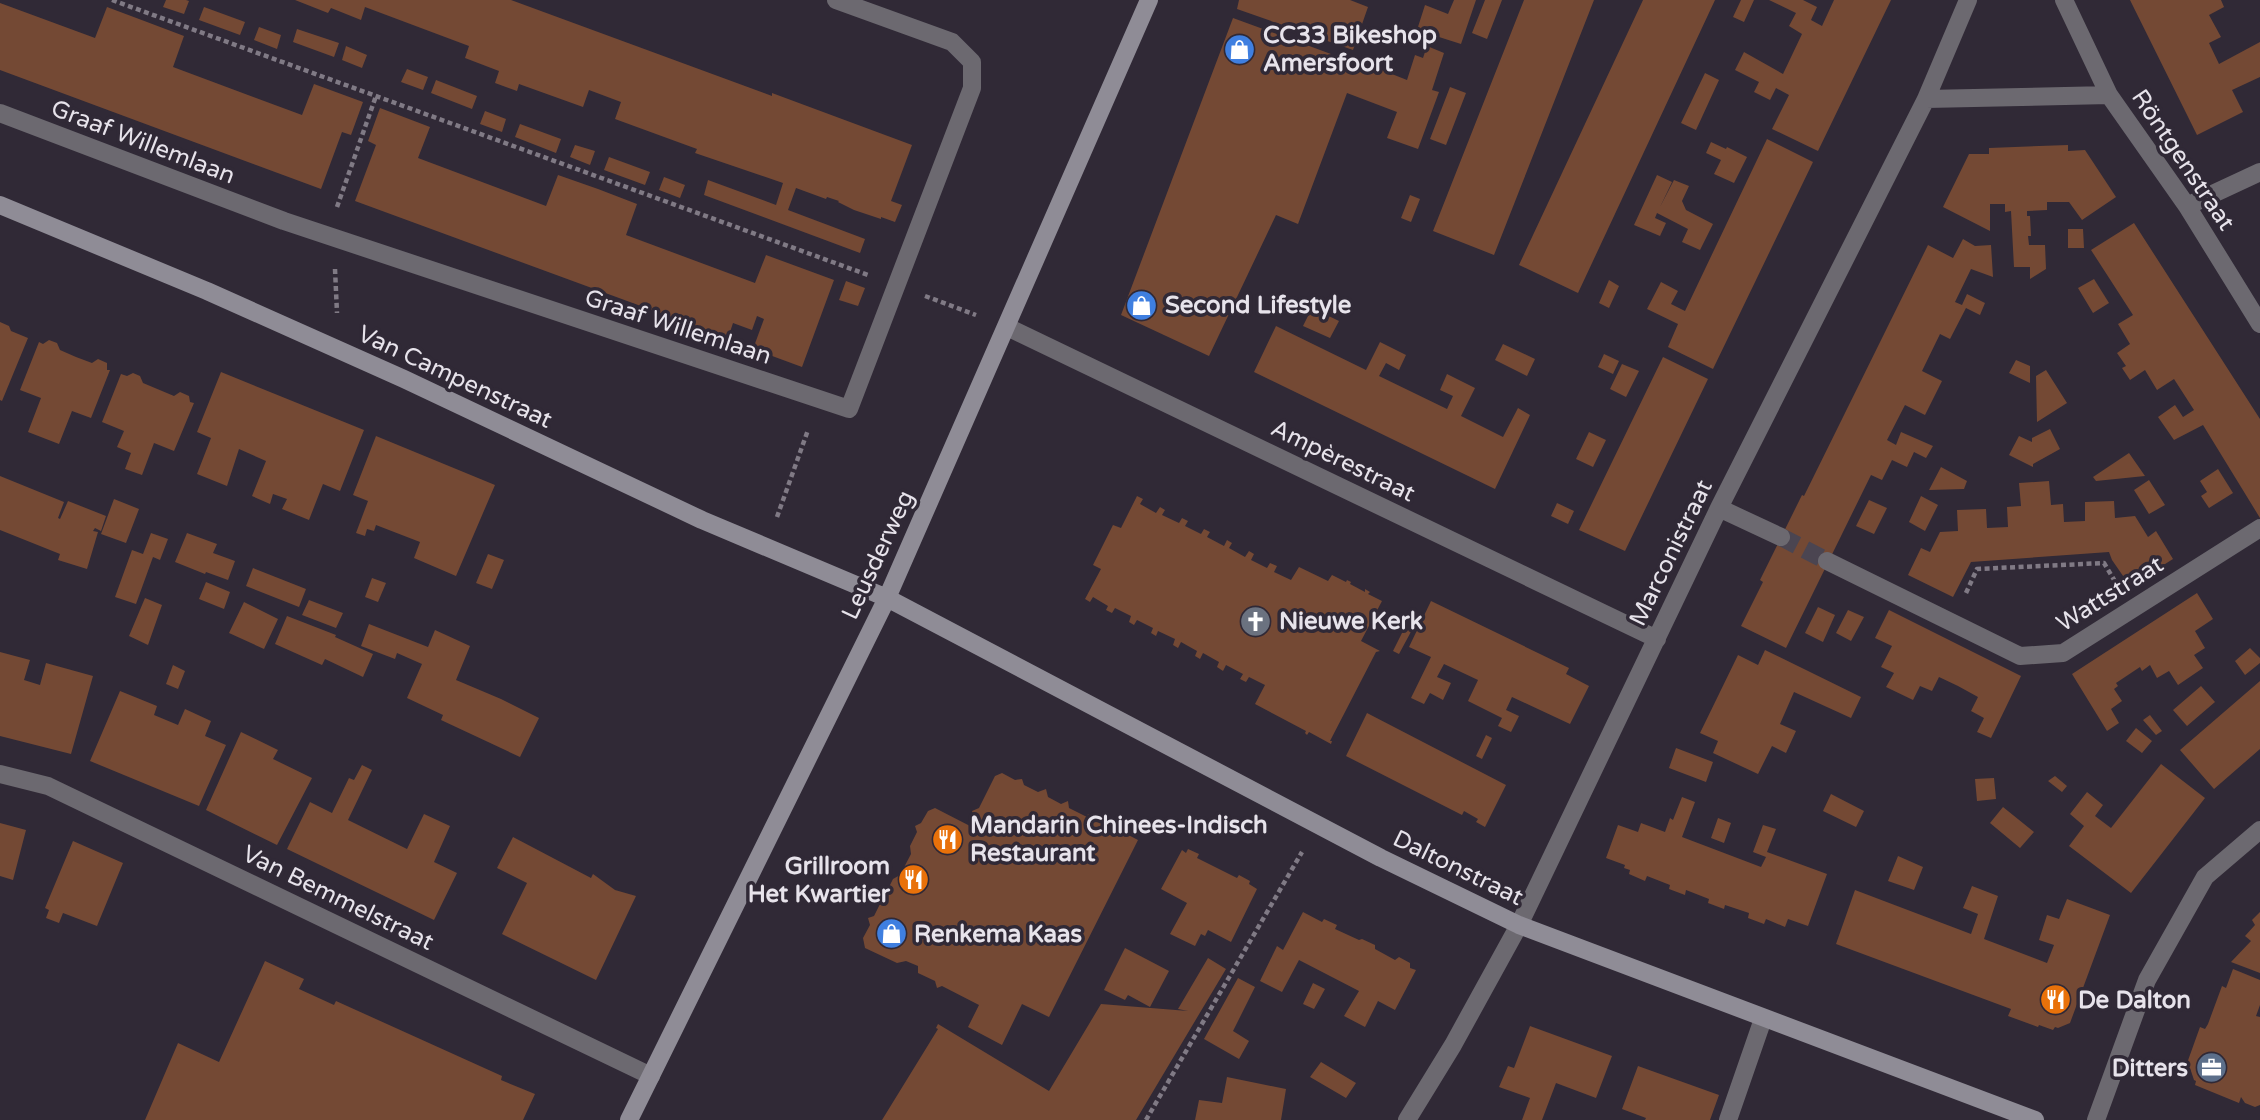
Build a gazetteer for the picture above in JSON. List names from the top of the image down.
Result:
{
  "streets": {
    "street": [
      "Graaf Willemlaan",
      "Röntgenstraat",
      "Van Campenstraat",
      "Ampèrestraat",
      "Marconistraat",
      "Leusderweg",
      "Wattstraat",
      "Daltonstraat",
      "Van Bemmelstraat"
    ]
  },
  "crossings": [
    ["Röntgenstraat", "Marconistraat"],
    ["Van Campenstraat", "Leusderweg"],
    ["Van Campenstraat", "Daltonstraat"],
    ["Ampèrestraat", "Marconistraat"],
    ["Ampèrestraat", "Leusderweg"],
    ["Marconistraat", "Daltonstraat"],
    ["Leusderweg", "Daltonstraat"],
    ["Leusderweg", "Van Bemmelstraat"]
  ],
  "places": {
    "shop": ["CC33 Bikeshop Amersfoort", "Second Lifestyle", "Renkema Kaas"],
    "church": ["Nieuwe Kerk"],
    "restaurant": ["Mandarin Chinees-Indisch Restaurant", "Grillroom Het Kwartier", "De Dalton"],
    "office": ["Ditters"]
  }
}
